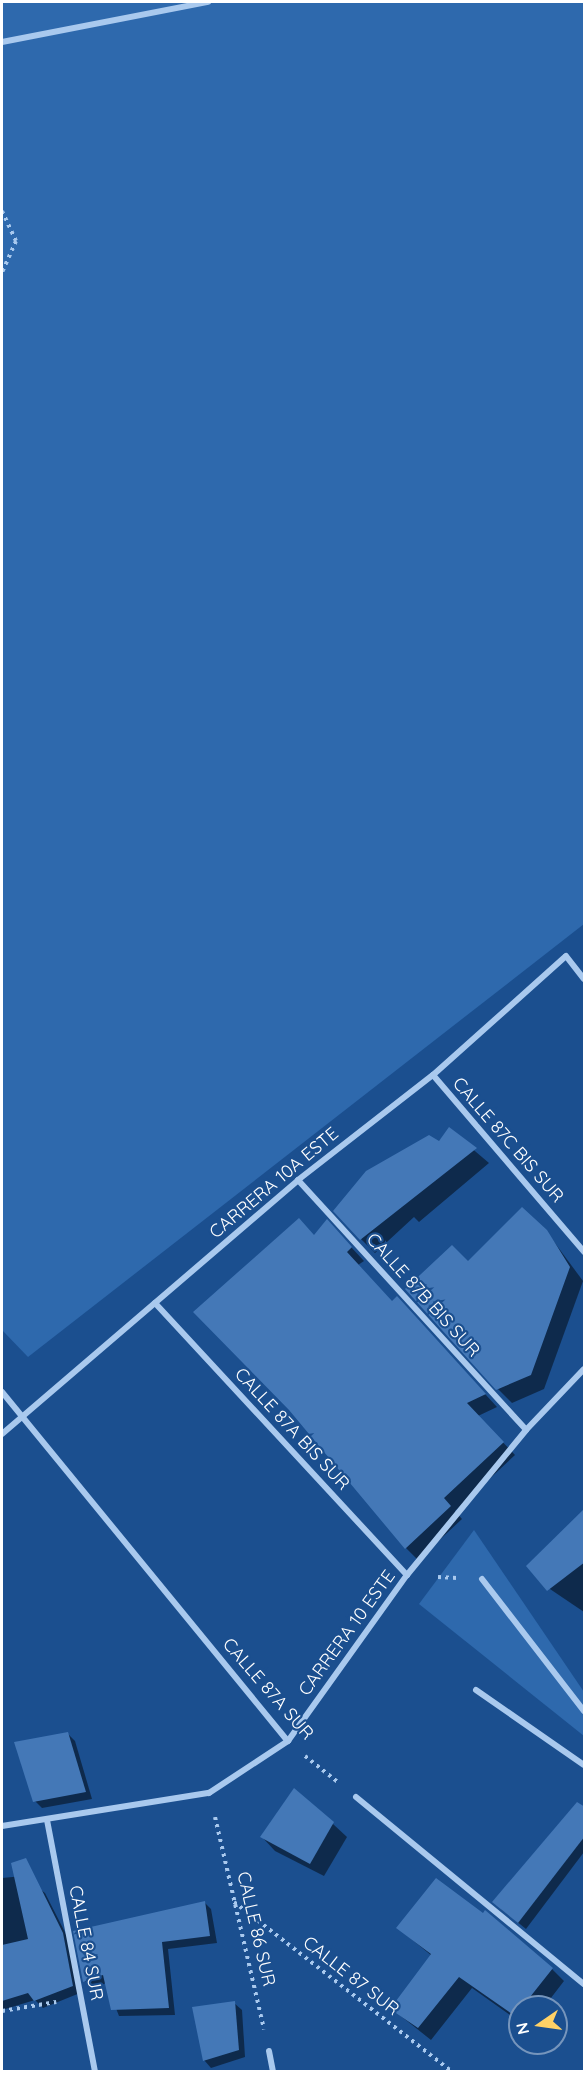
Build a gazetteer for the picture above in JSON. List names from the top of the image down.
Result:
{
  "streets": {
    "street": [
      "CALLE 87C BIS SUR",
      "CARRERA 10A ESTE",
      "CALLE 87B BIS SUR",
      "CALLE 87A BIS SUR",
      "CARRERA 10 ESTE",
      "CALLE 87A SUR",
      "CALLE 84 SUR"
    ],
    "path": ["CALLE 86 SUR", "CALLE 87 SUR"]
  },
  "crossings": [
    ["CALLE 87C BIS SUR", "CARRERA 10A ESTE"],
    ["CARRERA 10A ESTE", "CALLE 87B BIS SUR"],
    ["CARRERA 10A ESTE", "CALLE 87A BIS SUR"],
    ["CARRERA 10A ESTE", "CALLE 87A SUR"],
    ["CALLE 87B BIS SUR", "CARRERA 10 ESTE"],
    ["CALLE 87A BIS SUR", "CARRERA 10 ESTE"],
    ["CARRERA 10 ESTE", "CALLE 87A SUR"],
    ["CARRERA 10 ESTE", "CALLE 86 SUR"],
    ["CARRERA 10 ESTE", "CALLE 84 SUR"],
    ["CALLE 86 SUR", "CALLE 87 SUR"]
  ],
  "north": "left"
}
